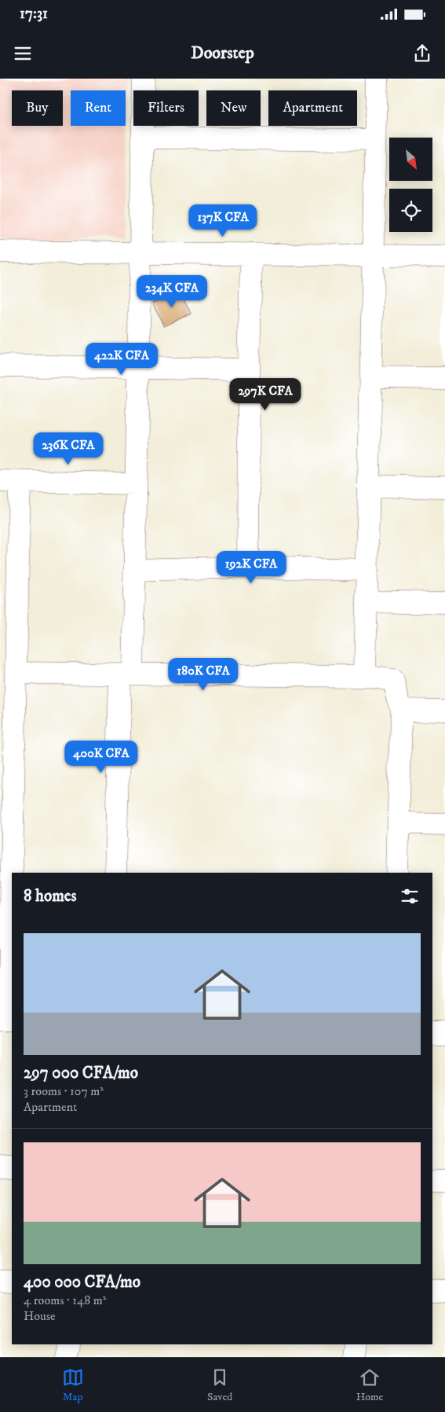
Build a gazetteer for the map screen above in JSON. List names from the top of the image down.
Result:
{
  "north": "bottom right",
  "page": {
    "status": "17:31",
    "header": "Doorstep",
    "chip": [
      "Buy",
      "Rent",
      "Filters",
      "New",
      "Apartment"
    ],
    "price": [
      "137K CFA",
      "234K CFA",
      "422K CFA",
      "297K CFA",
      "236K CFA",
      "192K CFA",
      "180K CFA",
      "400K CFA"
    ],
    "heading": "8 homes",
    "list": [
      {
        "name": "297 000 CFA/mo",
        "note": "3 rooms · 107 m² · Apartment"
      },
      {
        "name": "400 000 CFA/mo",
        "note": "4 rooms · 148 m² · House"
      }
    ],
    "tabs": ["Map", "Saved", "Home"]
  }
}
